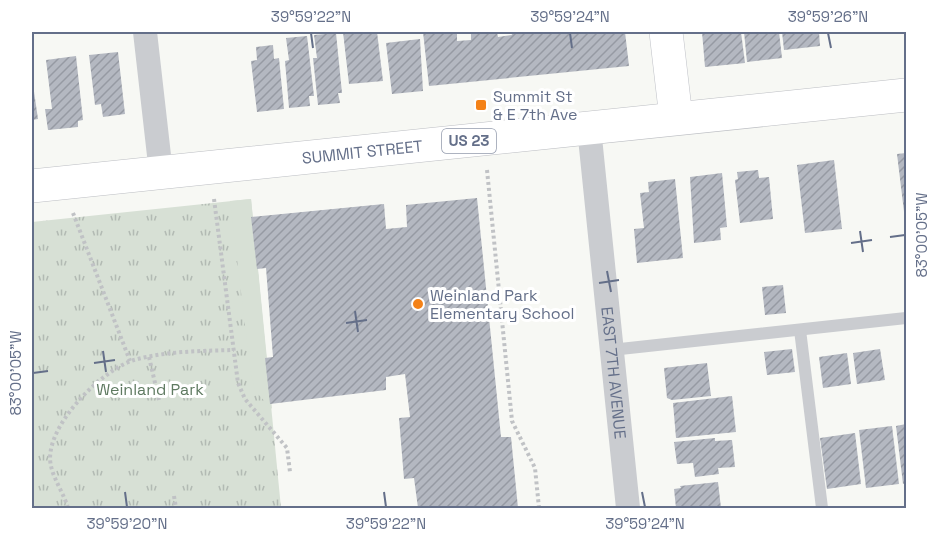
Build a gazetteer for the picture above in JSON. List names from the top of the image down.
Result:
{
  "streets": {
    "main road": ["US 23", "SUMMIT STREET"],
    "street": ["EAST 7TH AVENUE"]
  },
  "crossings": [
    ["SUMMIT STREET", "EAST 7TH AVENUE"]
  ],
  "parks": ["Weinland Park"],
  "places": {
    "transit": ["Summit St & E 7th Ave"],
    "other": ["Weinland Park Elementary School"]
  },
  "coordinates": [
    "39°59'22\"N",
    "39°59'24\"N",
    "39°59'26\"N",
    "83°00'05\"W",
    "39°59'20\"N"
  ]
}
